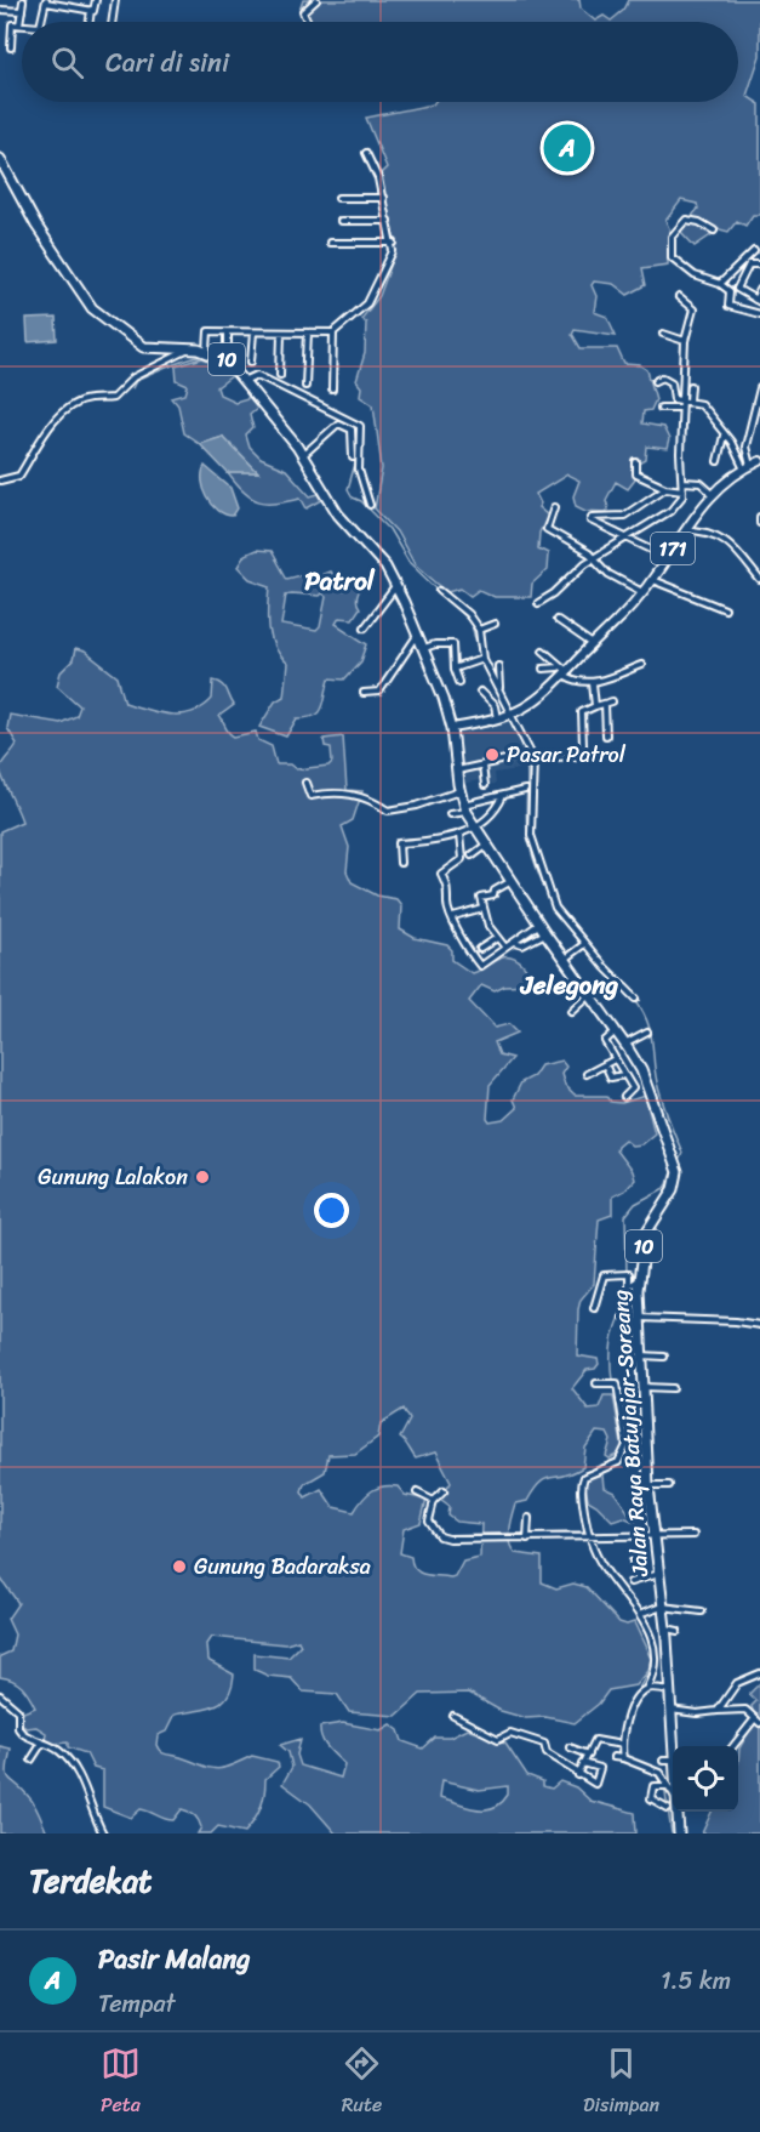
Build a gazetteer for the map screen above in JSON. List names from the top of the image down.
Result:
{
  "streets": {
    "highway": ["10", "Jalan Raya Batujajar-Soreang"],
    "main road": ["171"]
  },
  "crossings": [
    ["10", "Jalan Raya Batujajar-Soreang"],
    ["171", "Jalan Raya Batujajar-Soreang"]
  ],
  "districts": ["Patrol", "Jelegong"],
  "places": ["Pasar Patrol", "Gunung Lalakon", "Gunung Badaraksa"],
  "page": {
    "search": "Cari di sini",
    "pins": "A",
    "heading": "Terdekat",
    "list": [
      {
        "mark": "A",
        "name": "Pasir Malang",
        "note": "Tempat",
        "value": "1.5 km"
      }
    ],
    "nav": ["Peta", "Rute", "Disimpan"]
  }
}
